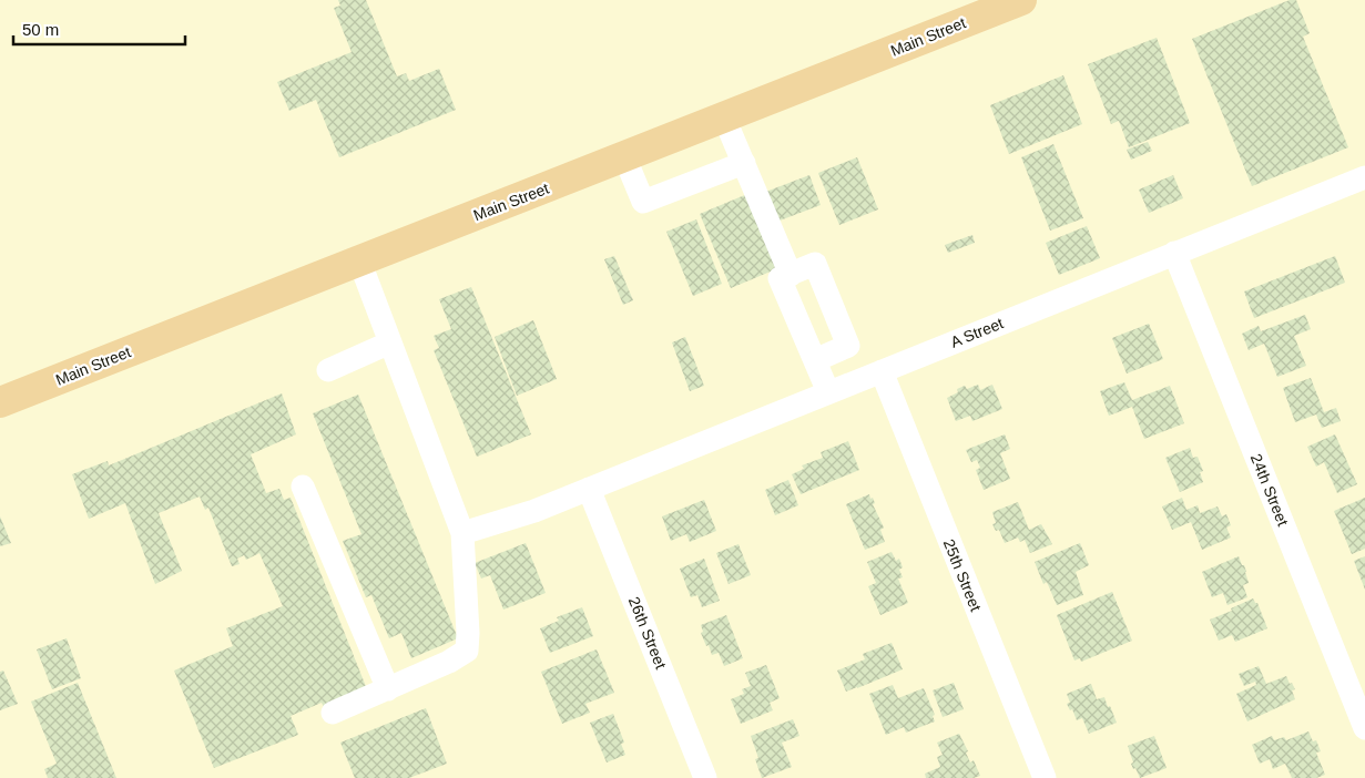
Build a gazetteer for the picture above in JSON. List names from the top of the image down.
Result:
{
  "streets": {
    "main road": ["Main Street"],
    "street": [
      "A Street",
      "24th Street",
      "25th Street",
      "26th Street"
    ]
  },
  "crossings": [
    ["A Street", "24th Street"],
    ["A Street", "25th Street"],
    ["A Street", "26th Street"]
  ],
  "scale_bar": "50 m"
}
